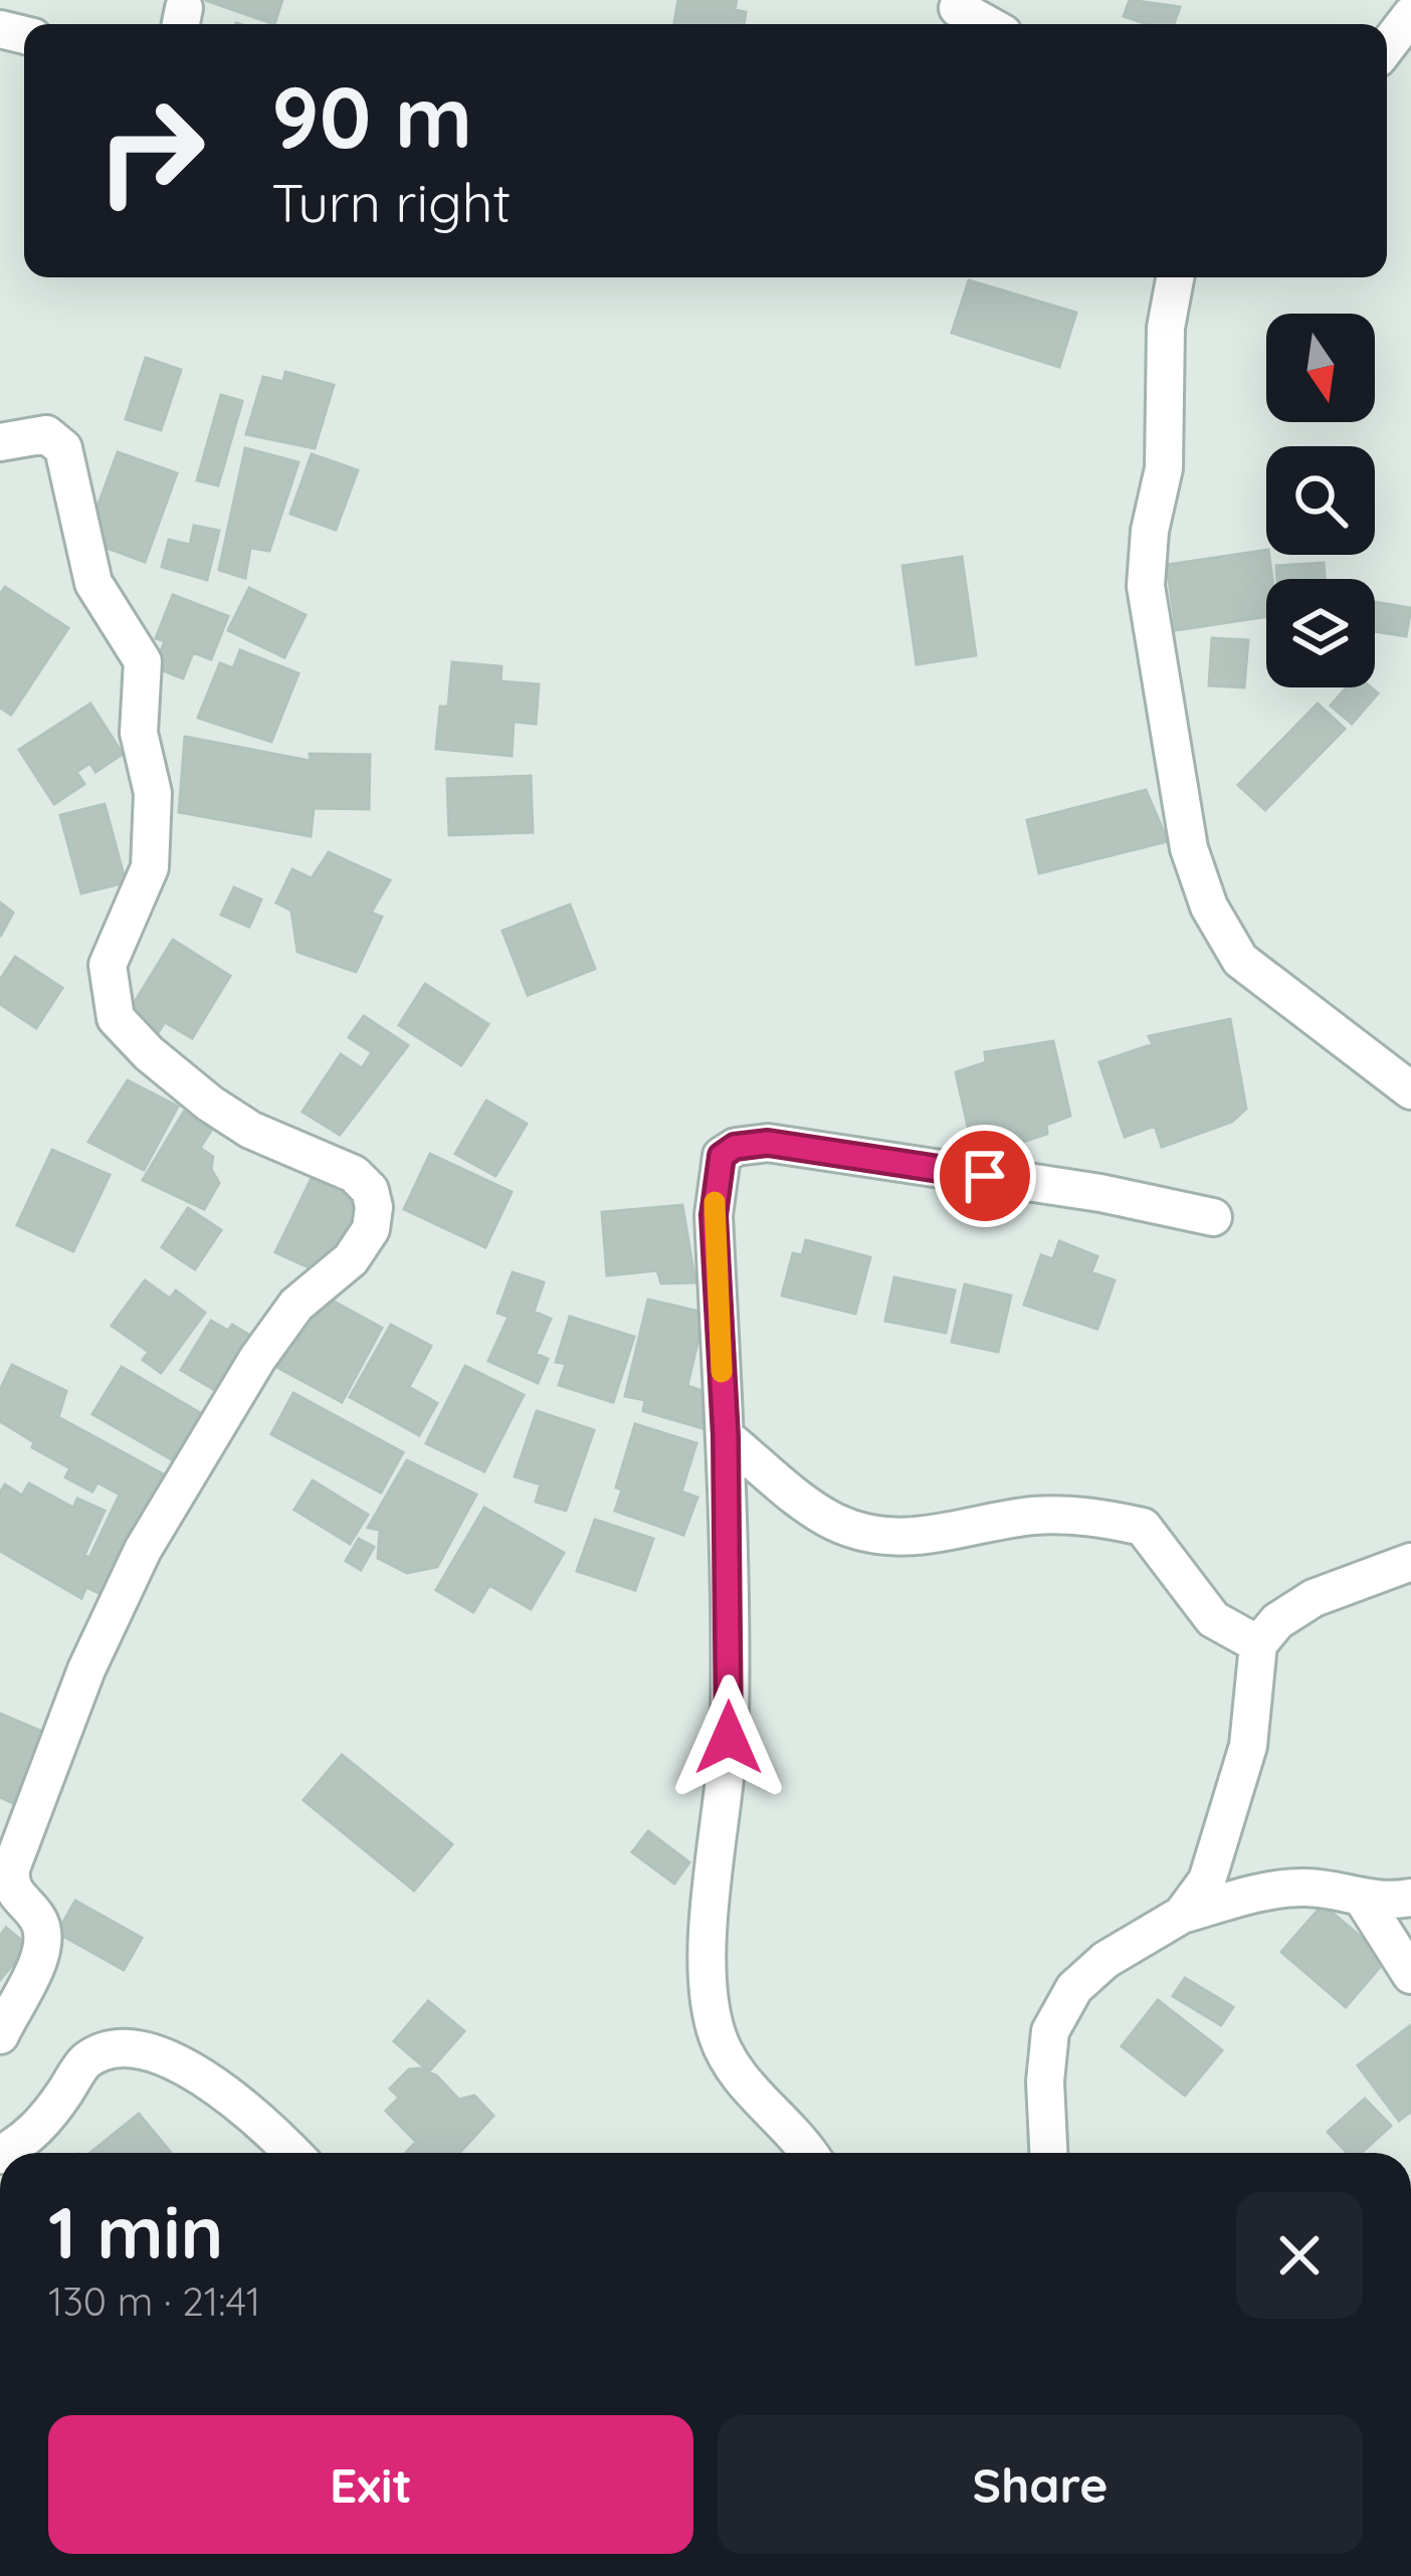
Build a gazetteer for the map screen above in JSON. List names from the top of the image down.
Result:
{
  "north": "bottom",
  "page": {
    "turn": ["90 m", "Turn right"],
    "heading": ["1 min", "130 m · 21:41"],
    "buttons": ["Exit", "Share"]
  }
}
